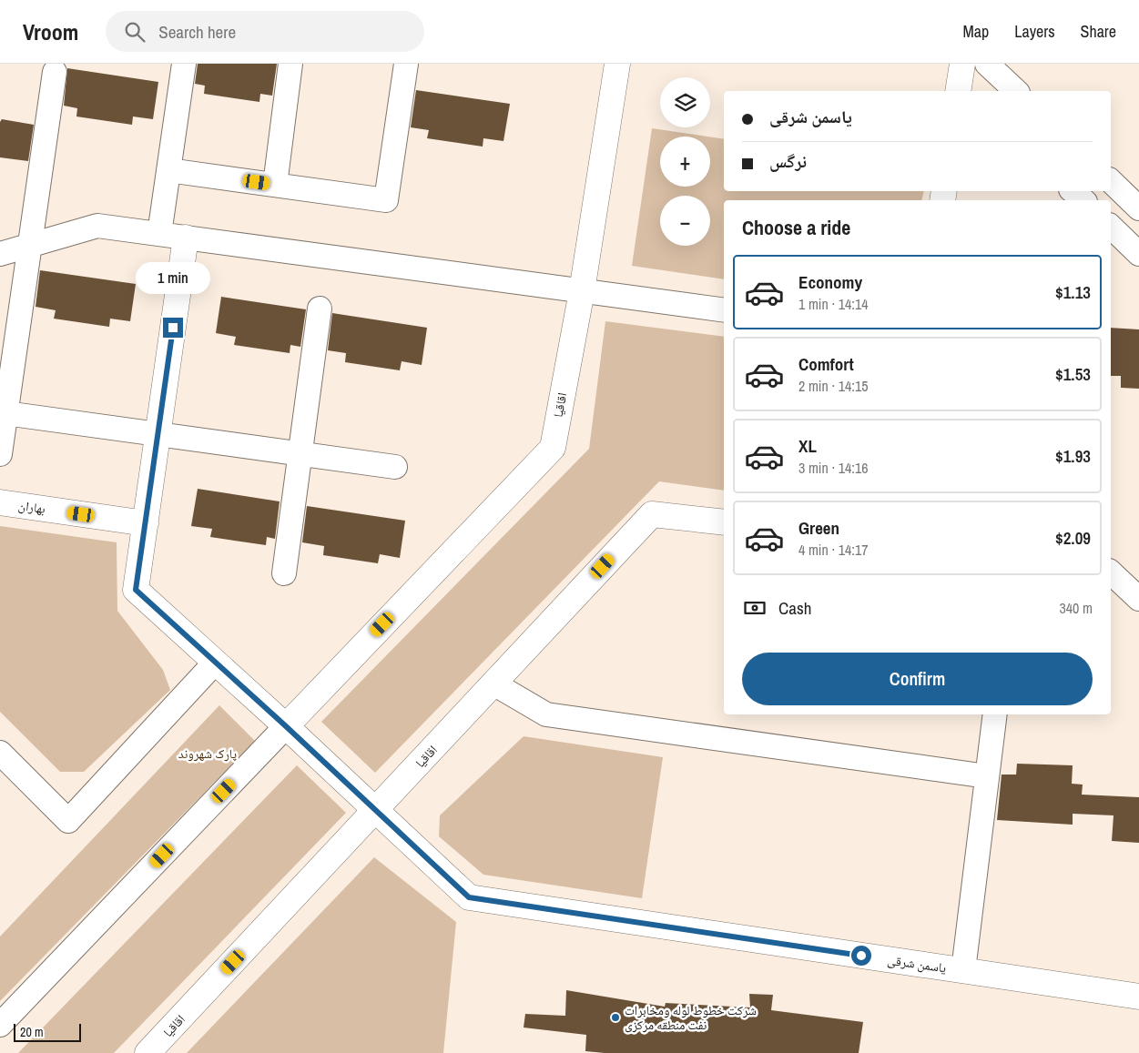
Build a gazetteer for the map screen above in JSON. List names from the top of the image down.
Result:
{
  "streets": {
    "street": ["اقاقیا", "بهاران", "یاسمن شرقی"]
  },
  "crossings": [
    ["اقاقیا", "یاسمن شرقی"],
    ["بهاران", "یاسمن شرقی"]
  ],
  "parks": ["پارک شهروند"],
  "places": ["شرکت خطوط لوله ومخابرات نفت منطقه مرکزی"],
  "scale_bar": "20 m",
  "page": {
    "header": "Vroom",
    "search": "Search here",
    "nav": ["Map", "Layers", "Share"],
    "map_buttons": ["+", "−"],
    "banner": ["یاسمن شرقی", "نرگس"],
    "heading": "Choose a ride",
    "list": [
      {
        "name": "Economy",
        "note": "1 min · 14:14",
        "value": "$1.13"
      },
      {
        "name": "Comfort",
        "note": "2 min · 14:15",
        "value": "$1.53"
      },
      {
        "name": "XL",
        "note": "3 min · 14:16",
        "value": "$1.93"
      },
      {
        "name": "Green",
        "note": "4 min · 14:17",
        "value": "$2.09"
      }
    ],
    "bubble": "1 min",
    "pay": ["Cash", "340 m"],
    "buttons": "Confirm",
    "scale": "20 m"
  }
}
